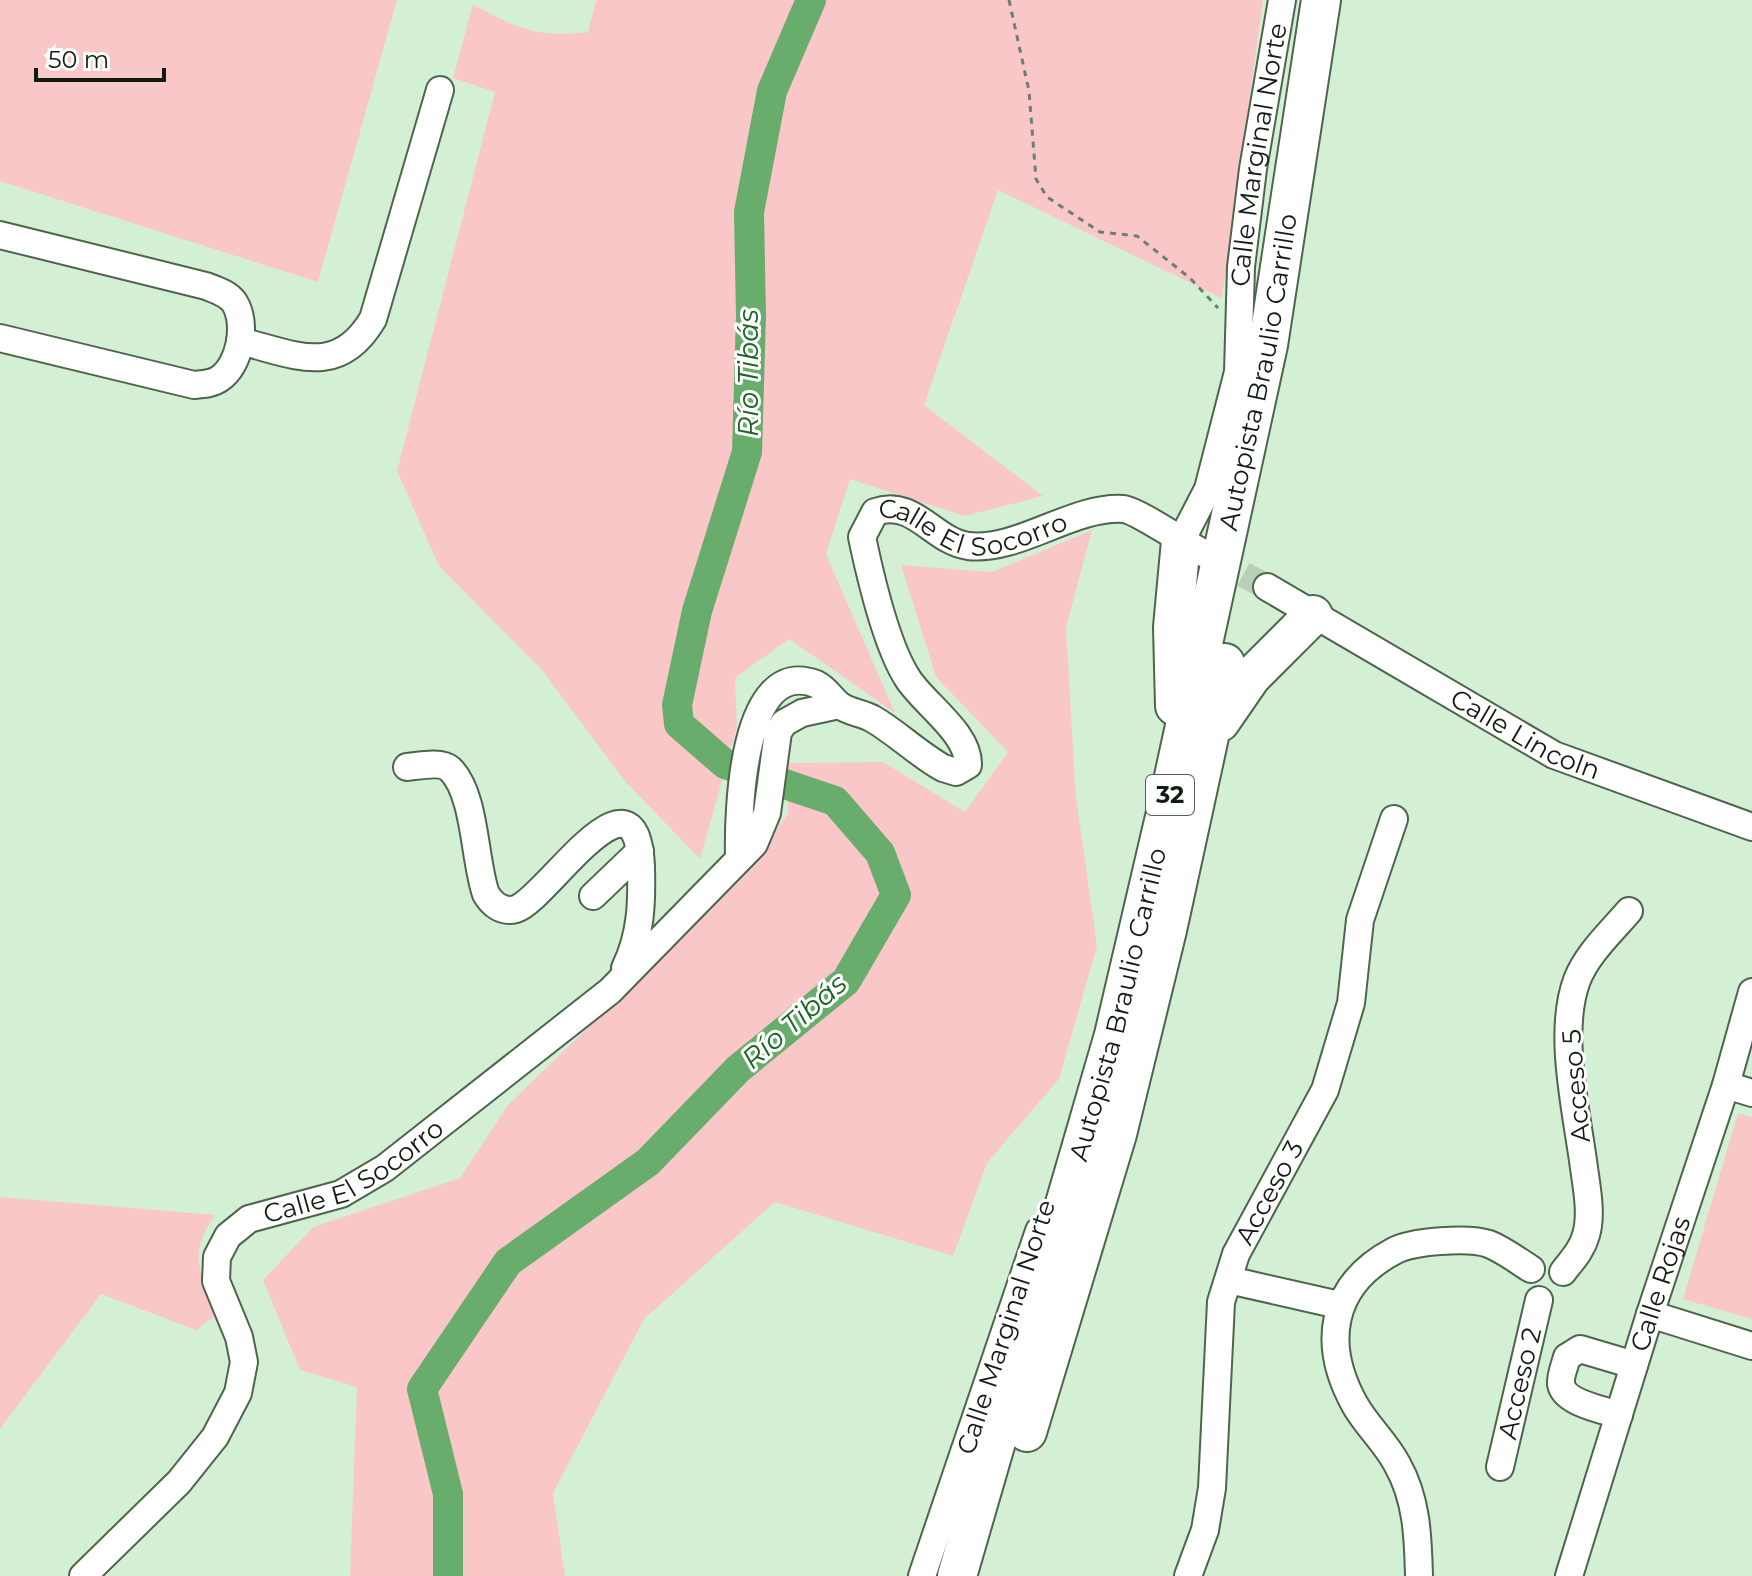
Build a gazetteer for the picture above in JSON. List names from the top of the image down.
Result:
{
  "streets": {
    "highway": ["Autopista Braulio Carrillo", "32"],
    "street": [
      "Calle Marginal Norte",
      "Calle El Socorro",
      "Calle Lincoln",
      "Acceso 5",
      "Acceso 3",
      "Calle Rojas",
      "Acceso 2"
    ]
  },
  "crossings": [
    ["Calle Marginal Norte", "Autopista Braulio Carrillo"],
    ["Calle Marginal Norte", "Calle El Socorro"],
    ["Acceso 5", "Acceso 2"]
  ],
  "water": ["Río Tibás"],
  "scale_bar": "50 m"
}
